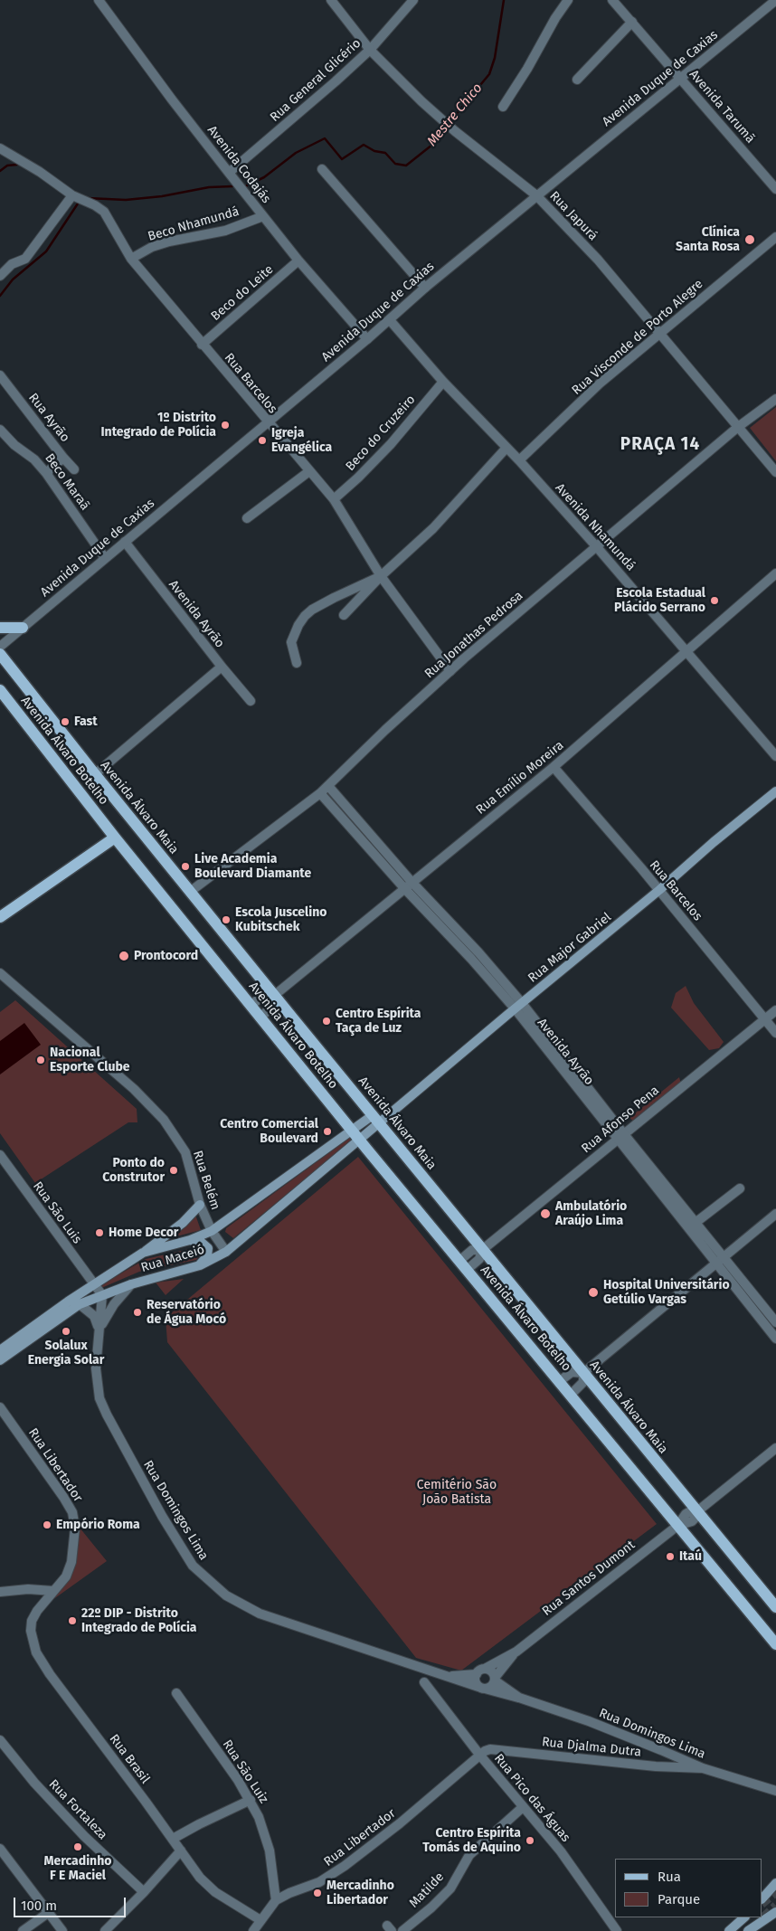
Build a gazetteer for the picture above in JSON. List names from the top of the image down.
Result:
{
  "streets": {
    "main road": [
      "Avenida Álvaro Botelho",
      "Avenida Álvaro Maia",
      "Rua Major Gabriel",
      "Rua Maceió"
    ],
    "street": [
      "Avenida Duque de Caxias",
      "Rua General Glicério",
      "Avenida Tarumã",
      "Avenida Codajás",
      "Rua Japurá",
      "Beco Nhamundá",
      "Beco do Leite",
      "Rua Visconde de Porto Alegre",
      "Rua Barcelos",
      "Rua Ayrão",
      "Beco do Cruzeiro",
      "Beco Maraã",
      "Avenida Nhamundá",
      "Avenida Ayrão",
      "Rua Jonathas Pedrosa",
      "Rua Emílio Moreira",
      "Rua Afonso Pena",
      "Rua Belém",
      "Rua São Luis",
      "Rua Libertador",
      "Rua Domingos Lima",
      "Rua Santos Dumont",
      "Rua Djalma Dutra",
      "Rua Brasil",
      "Rua São Luiz",
      "Rua Pico das Águas",
      "Rua Fortaleza",
      "Matilde"
    ]
  },
  "crossings": [
    ["Avenida Duque de Caxias", "Avenida Tarumã"],
    ["Avenida Duque de Caxias", "Avenida Codajás"],
    ["Avenida Duque de Caxias", "Rua Japurá"],
    ["Avenida Duque de Caxias", "Rua Barcelos"],
    ["Avenida Duque de Caxias", "Beco Maraã"],
    ["Avenida Duque de Caxias", "Avenida Nhamundá"],
    ["Avenida Duque de Caxias", "Avenida Ayrão"],
    ["Rua General Glicério", "Avenida Codajás"],
    ["Rua General Glicério", "Rua Japurá"],
    ["Avenida Codajás", "Beco Nhamundá"],
    ["Avenida Codajás", "Beco do Leite"],
    ["Rua Japurá", "Rua Visconde de Porto Alegre"],
    ["Rua Japurá", "Rua Jonathas Pedrosa"],
    ["Beco Nhamundá", "Rua Barcelos"],
    ["Beco do Leite", "Rua Barcelos"],
    ["Rua Visconde de Porto Alegre", "Avenida Nhamundá"],
    ["Rua Barcelos", "Beco do Cruzeiro"],
    ["Rua Barcelos", "Rua Jonathas Pedrosa"],
    ["Rua Barcelos", "Rua Emílio Moreira"],
    ["Rua Barcelos", "Rua Major Gabriel"],
    ["Rua Barcelos", "Rua Afonso Pena"],
    ["Rua Ayrão", "Beco Maraã"],
    ["Beco do Cruzeiro", "Avenida Nhamundá"],
    ["Avenida Nhamundá", "Rua Jonathas Pedrosa"],
    ["Avenida Nhamundá", "Rua Emílio Moreira"],
    ["Avenida Ayrão", "Rua Jonathas Pedrosa"],
    ["Avenida Ayrão", "Rua Emílio Moreira"],
    ["Avenida Ayrão", "Rua Major Gabriel"],
    ["Avenida Ayrão", "Rua Afonso Pena"],
    ["Rua Jonathas Pedrosa", "Avenida Álvaro Maia"],
    ["Avenida Álvaro Botelho", "Rua Emílio Moreira"],
    ["Avenida Álvaro Botelho", "Rua Afonso Pena"],
    ["Avenida Álvaro Botelho", "Rua Maceió"],
    ["Rua Emílio Moreira", "Avenida Álvaro Maia"],
    ["Avenida Álvaro Maia", "Rua Major Gabriel"],
    ["Avenida Álvaro Maia", "Rua Afonso Pena"],
    ["Avenida Álvaro Maia", "Rua Maceió"],
    ["Avenida Álvaro Maia", "Rua Santos Dumont"],
    ["Rua Major Gabriel", "Rua Maceió"],
    ["Rua Belém", "Rua Maceió"],
    ["Rua São Luis", "Rua Maceió"],
    ["Rua Maceió", "Rua Domingos Lima"],
    ["Rua Libertador", "Rua Djalma Dutra"],
    ["Rua Libertador", "Rua Brasil"],
    ["Rua Libertador", "Rua São Luiz"],
    ["Rua Libertador", "Rua Pico das Águas"],
    ["Rua Domingos Lima", "Rua Santos Dumont"],
    ["Rua Domingos Lima", "Rua Djalma Dutra"],
    ["Rua Djalma Dutra", "Rua Pico das Águas"],
    ["Rua Pico das Águas", "Matilde"]
  ],
  "districts": ["PRAÇA 14"],
  "water": ["Mestre Chico"],
  "parks": ["Cemitério São João Batista"],
  "places": [
    "Clínica Santa Rosa",
    "1º Distrito Integrado de Polícia",
    "Igreja Evangélica",
    "Escola Estadual Plácido Serrano",
    "Fast",
    "Live Academia Boulevard Diamante",
    "Escola Juscelino Kubitschek",
    "Prontocord",
    "Centro Espírita Taça de Luz",
    "Nacional Esporte Clube",
    "Centro Comercial Boulevard",
    "Ponto do Construtor",
    "Ambulatório Araújo Lima",
    "Home Decor",
    "Hospital Universitário Getúlio Vargas",
    "Reservatório de Água Mocó",
    "Solalux Energia Solar",
    "Empório Roma",
    "Itaú",
    "22º DIP - Distrito Integrado de Polícia",
    "Centro Espírita Tomás de Aquino",
    "Mercadinho F E Maciel",
    "Mercadinho Libertador"
  ],
  "legend": ["Rua", "Parque"],
  "scale_bar": "100 m"
}
